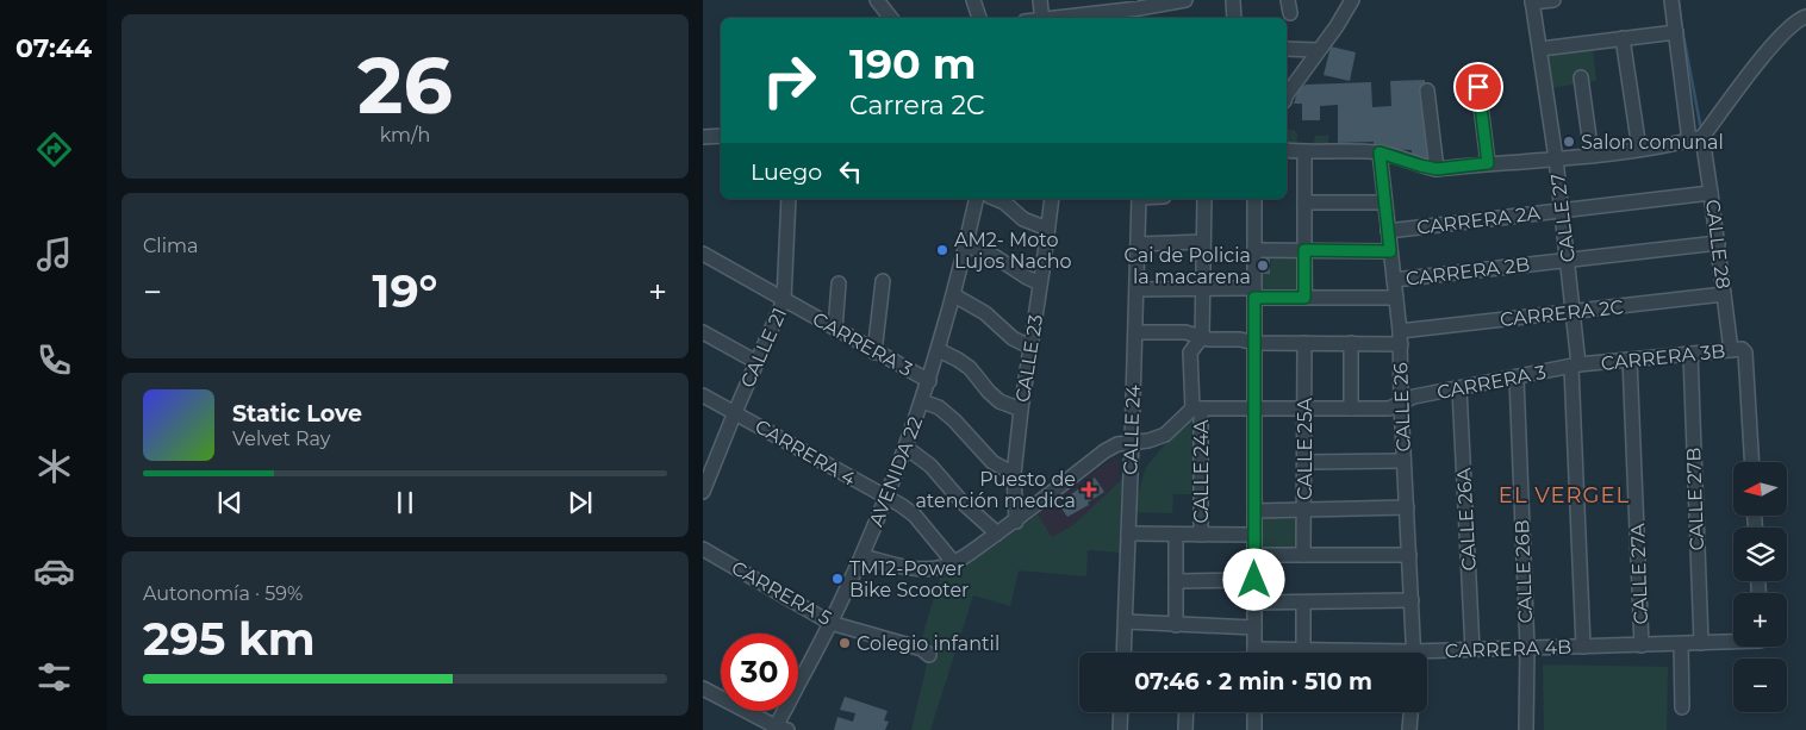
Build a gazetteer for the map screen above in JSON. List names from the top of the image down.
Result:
{
  "streets": {
    "street": [
      "CALLE 27",
      "CARRERA 2A",
      "CALLE 28",
      "CARRERA 2B",
      "CARRERA 2C",
      "CARRERA 3",
      "CALLE 21",
      "CARRERA 3B",
      "CALLE 23",
      "CALLE 26",
      "CALLE 24",
      "CALLE 25A",
      "CARRERA 4",
      "AVENIDA 22",
      "CALLE 24A",
      "CALLE 27B",
      "CALLE 26A",
      "CALLE 26B",
      "CALLE 27A",
      "CARRERA 5",
      "CARRERA 4B"
    ]
  },
  "crossings": [
    ["CALLE 27", "CARRERA 2A"],
    ["CALLE 27", "CARRERA 2B"],
    ["CALLE 27", "CARRERA 2C"],
    ["CALLE 27", "CARRERA 3"],
    ["CALLE 27", "CARRERA 3B"],
    ["CALLE 27", "CARRERA 4B"],
    ["CARRERA 2A", "CALLE 28"],
    ["CARRERA 2A", "CALLE 26"],
    ["CALLE 28", "CARRERA 2B"],
    ["CALLE 28", "CARRERA 2C"],
    ["CALLE 28", "CARRERA 3B"],
    ["CARRERA 2B", "CALLE 26"],
    ["CARRERA 2C", "CALLE 26"],
    ["CARRERA 2C", "CALLE 24"],
    ["CARRERA 2C", "CALLE 25A"],
    ["CARRERA 2C", "CALLE 24A"],
    ["CARRERA 3", "CALLE 21"],
    ["CARRERA 3", "CARRERA 3B"],
    ["CARRERA 3", "CALLE 26"],
    ["CARRERA 3", "CALLE 25A"],
    ["CARRERA 3", "AVENIDA 22"],
    ["CARRERA 3", "CALLE 24A"],
    ["CARRERA 3", "CALLE 26A"],
    ["CARRERA 3", "CALLE 26B"],
    ["CALLE 21", "CARRERA 4"],
    ["CARRERA 3B", "CALLE 27B"],
    ["CARRERA 3B", "CALLE 27A"],
    ["CARRERA 4", "AVENIDA 22"],
    ["AVENIDA 22", "CARRERA 5"],
    ["CALLE 27B", "CARRERA 4B"],
    ["CALLE 26A", "CARRERA 4B"],
    ["CALLE 26B", "CARRERA 4B"],
    ["CALLE 27A", "CARRERA 4B"]
  ],
  "districts": ["EL VERGEL"],
  "places": {
    "other": [
      "Salon comunal",
      "AM2- Moto Lujos Nacho",
      "Cai de Policia la macarena",
      "TM12-Power Bike Scooter",
      "Colegio infantil"
    ],
    "health": ["Puesto de atención medica"]
  },
  "north": "left",
  "page": {
    "tabs": "07:44",
    "tile": [
      ["26", "km/h"],
      "Clima",
      ["Autonomía · 59%", "295 km"]
    ],
    "turn": ["190 m", "Carrera 2C"],
    "then": "Luego",
    "heat": ["−", "19°", "+"],
    "song": ["Static Love", "Velvet Ray"],
    "map_buttons": ["+", "−"],
    "limit": "30",
    "trip": "07:46 · 2 min · 510 m"
  }
}
